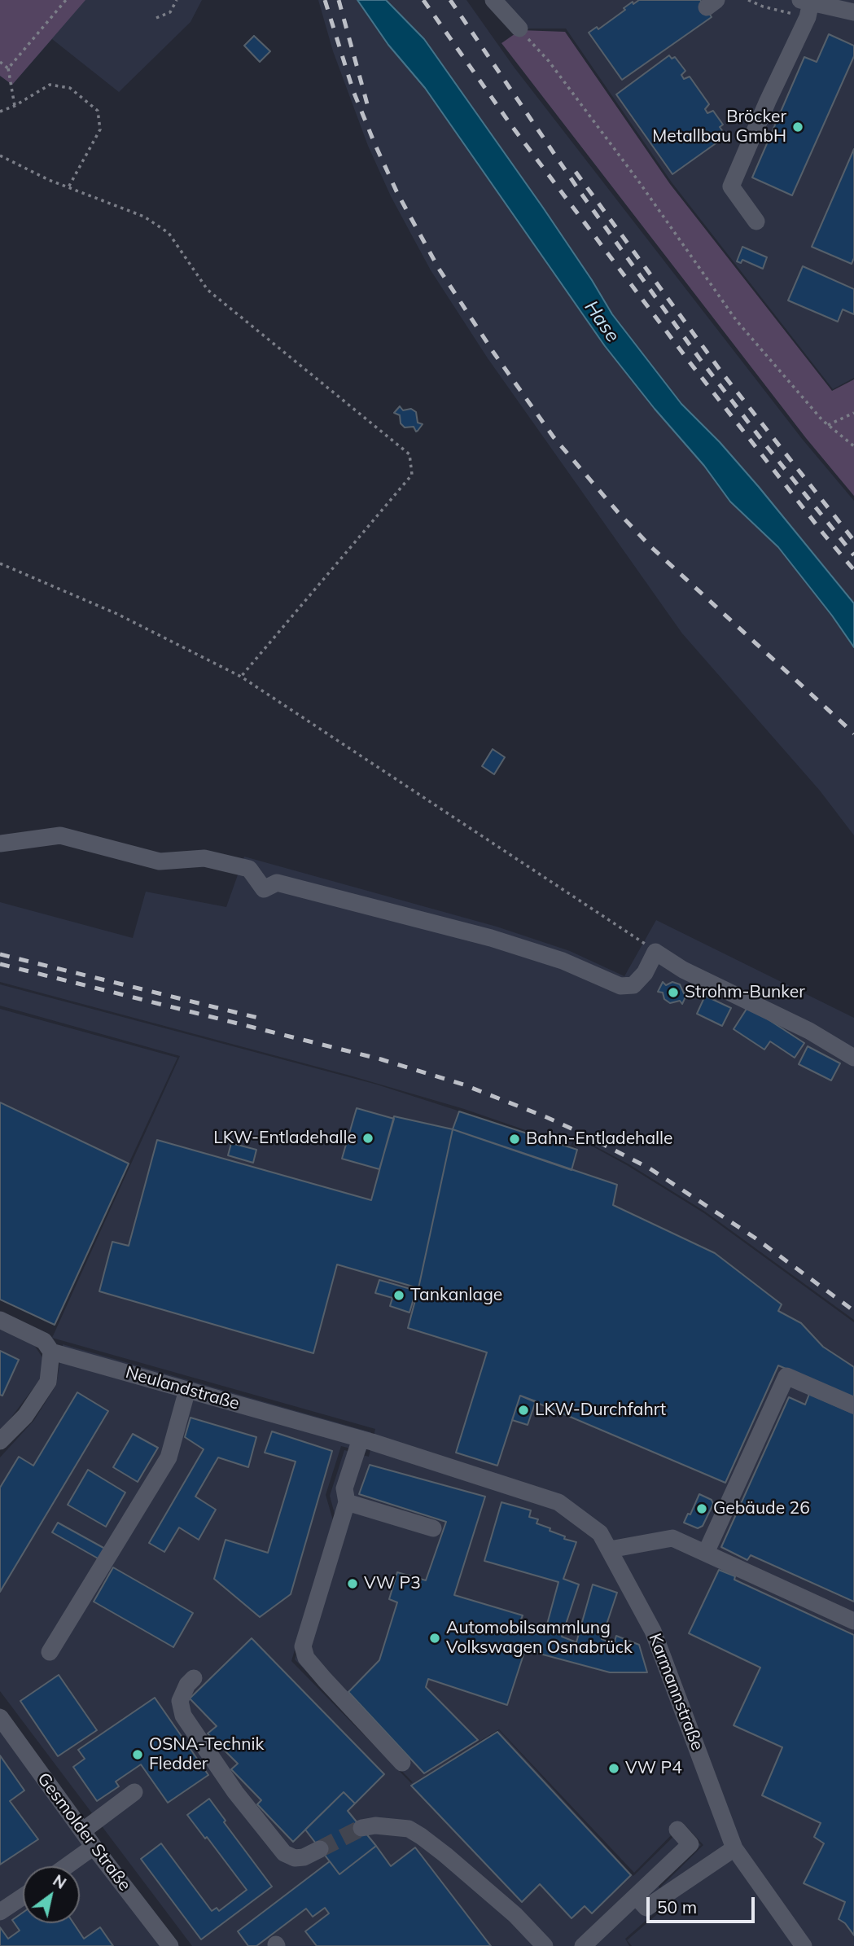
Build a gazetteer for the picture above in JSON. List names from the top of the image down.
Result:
{
  "streets": {
    "street": ["Neulandstraße", "Karmannstraße", "Gesmolder Straße"]
  },
  "crossings": [
    ["Neulandstraße", "Karmannstraße"]
  ],
  "water": ["Hase"],
  "places": [
    "Bröcker Metallbau GmbH",
    "Strohm-Bunker",
    "LKW-Entladehalle",
    "Bahn-Entladehalle",
    "Tankanlage",
    "LKW-Durchfahrt",
    "Gebäude 26",
    "VW P3",
    "Automobilsammlung Volkswagen Osnabrück",
    "OSNA-Technik Fledder",
    "VW P4"
  ],
  "scale_bar": "50 m",
  "north": "top right"
}
